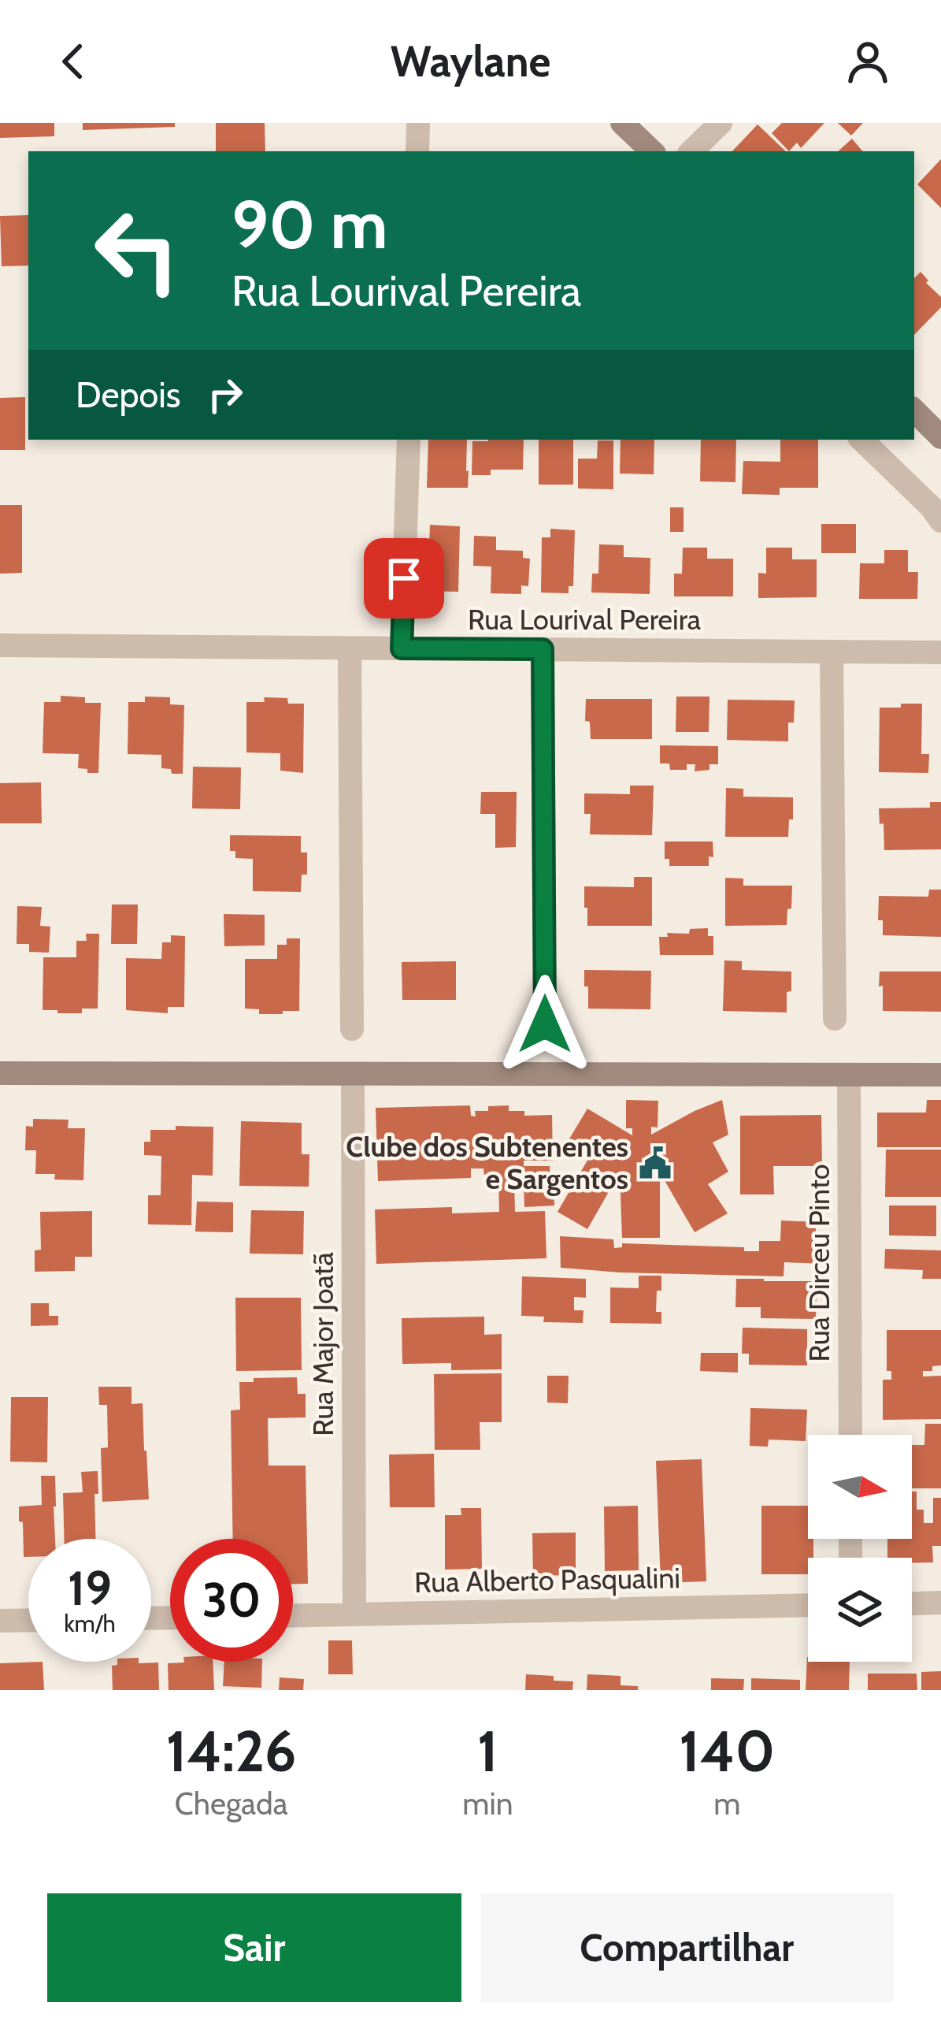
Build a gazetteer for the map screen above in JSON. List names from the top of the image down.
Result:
{
  "streets": {
    "street": [
      "Rua Lourival Pereira",
      "Rua Dirceu Pinto",
      "Rua Major Joatã",
      "Rua Alberto Pasqualini"
    ]
  },
  "crossings": [
    ["Rua Major Joatã", "Rua Alberto Pasqualini"]
  ],
  "places": {
    "public building": ["Clube dos Subtenentes e Sargentos"]
  },
  "north": "right",
  "page": {
    "header": "Waylane",
    "turn": ["90 m", "Rua Lourival Pereira"],
    "then": "Depois",
    "speed": "19 km/h",
    "limit": "30",
    "eta": [
      "14:26",
      "Chegada",
      "1",
      "min",
      "140",
      "m"
    ],
    "buttons": ["Sair", "Compartilhar"]
  }
}
